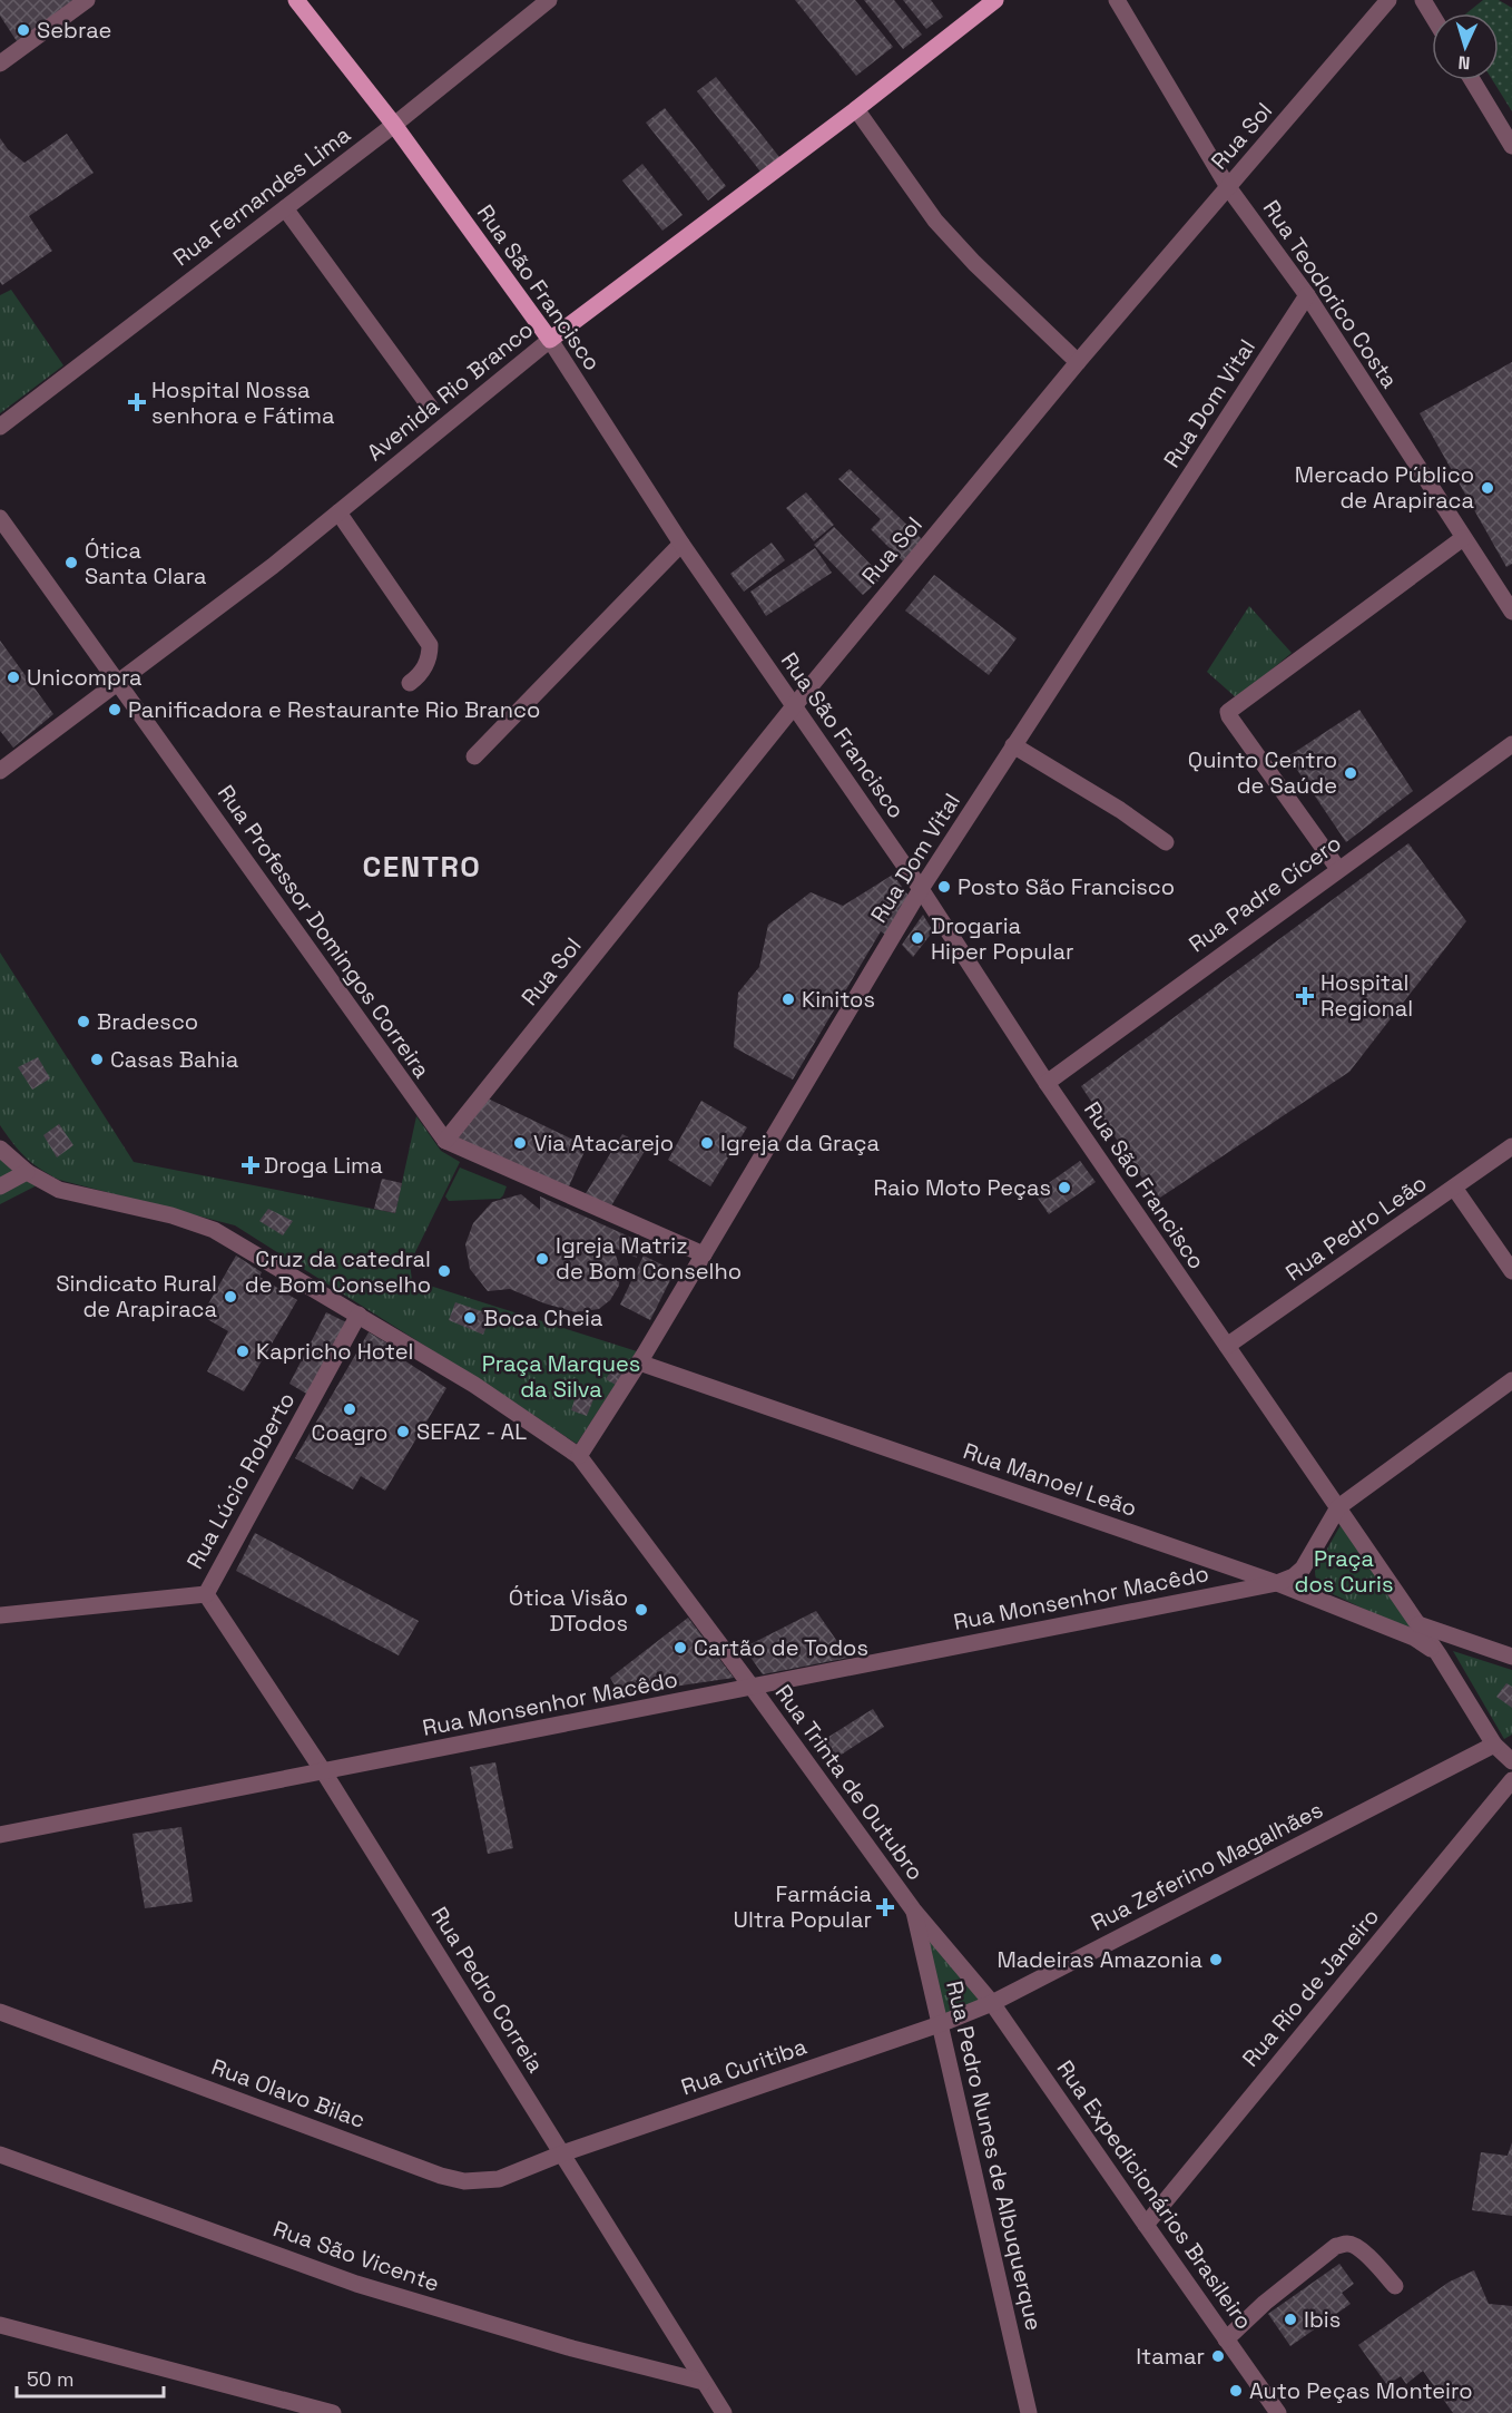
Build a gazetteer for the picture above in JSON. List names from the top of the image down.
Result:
{
  "streets": {
    "main road": ["Rua São Francisco", "Avenida Rio Branco"],
    "street": [
      "Rua Sol",
      "Rua Fernandes Lima",
      "Rua Teodorico Costa",
      "Rua Dom Vital",
      "Rua Padre Cícero",
      "Rua Professor Domingos Correira",
      "Rua Pedro Leão",
      "Rua Manoel Leão",
      "Rua Lúcio Roberto",
      "Rua Monsenhor Macêdo",
      "Rua Trinta de Outubro",
      "Rua Zeferino Magalhães",
      "Rua Rio de Janeiro",
      "Rua Pedro Correia",
      "Rua Curitiba",
      "Rua Olavo Bilac",
      "Rua Pedro Nunes de Albuquerque",
      "Rua Expedicionários Brasileiro",
      "Rua São Vicente"
    ]
  },
  "crossings": [
    ["Rua Sol", "Rua São Francisco"],
    ["Rua Sol", "Rua Teodorico Costa"],
    ["Rua Sol", "Rua Professor Domingos Correira"],
    ["Rua Fernandes Lima", "Rua São Francisco"],
    ["Rua São Francisco", "Avenida Rio Branco"],
    ["Rua São Francisco", "Rua Dom Vital"],
    ["Rua São Francisco", "Rua Padre Cícero"],
    ["Rua São Francisco", "Rua Pedro Leão"],
    ["Rua São Francisco", "Rua Manoel Leão"],
    ["Rua São Francisco", "Rua Monsenhor Macêdo"],
    ["Rua São Francisco", "Rua Zeferino Magalhães"],
    ["Rua Teodorico Costa", "Rua Dom Vital"],
    ["Avenida Rio Branco", "Rua Professor Domingos Correira"],
    ["Rua Dom Vital", "Rua Manoel Leão"],
    ["Rua Dom Vital", "Rua Trinta de Outubro"],
    ["Rua Manoel Leão", "Rua Monsenhor Macêdo"],
    ["Rua Lúcio Roberto", "Rua Trinta de Outubro"],
    ["Rua Lúcio Roberto", "Rua Pedro Correia"],
    ["Rua Monsenhor Macêdo", "Rua Trinta de Outubro"],
    ["Rua Monsenhor Macêdo", "Rua Pedro Correia"],
    ["Rua Trinta de Outubro", "Rua Zeferino Magalhães"],
    ["Rua Trinta de Outubro", "Rua Pedro Nunes de Albuquerque"],
    ["Rua Trinta de Outubro", "Rua Expedicionários Brasileiro"],
    ["Rua Zeferino Magalhães", "Rua Curitiba"],
    ["Rua Zeferino Magalhães", "Rua Pedro Nunes de Albuquerque"],
    ["Rua Zeferino Magalhães", "Rua Expedicionários Brasileiro"],
    ["Rua Rio de Janeiro", "Rua Expedicionários Brasileiro"],
    ["Rua Pedro Correia", "Rua Curitiba"],
    ["Rua Pedro Correia", "Rua Olavo Bilac"],
    ["Rua Pedro Correia", "Rua São Vicente"],
    ["Rua Curitiba", "Rua Olavo Bilac"],
    ["Rua Curitiba", "Rua Pedro Nunes de Albuquerque"]
  ],
  "districts": ["CENTRO"],
  "parks": ["Praça Marques da Silva", "Praça dos Curis"],
  "places": {
    "other": [
      "Sebrae",
      "Mercado Público de Arapiraca",
      "Ótica Santa Clara",
      "Unicompra",
      "Panificadora e Restaurante Rio Branco",
      "Quinto Centro de Saúde",
      "Posto São Francisco",
      "Drogaria Hiper Popular",
      "Kinitos",
      "Bradesco",
      "Casas Bahia",
      "Via Atacarejo",
      "Igreja da Graça",
      "Raio Moto Peças",
      "Igreja Matriz de Bom Conselho",
      "Cruz da catedral de Bom Conselho",
      "Sindicato Rural de Arapiraca",
      "Boca Cheia",
      "Kapricho Hotel",
      "Coagro",
      "SEFAZ - AL",
      "Ótica Visão DTodos",
      "Cartão de Todos",
      "Madeiras Amazonia",
      "Ibis",
      "Itamar",
      "Auto Peças Monteiro"
    ],
    "health": [
      "Hospital Nossa senhora e Fátima",
      "Hospital Regional",
      "Droga Lima",
      "Farmácia Ultra Popular"
    ]
  },
  "scale_bar": "50 m",
  "north": "bottom"
}
